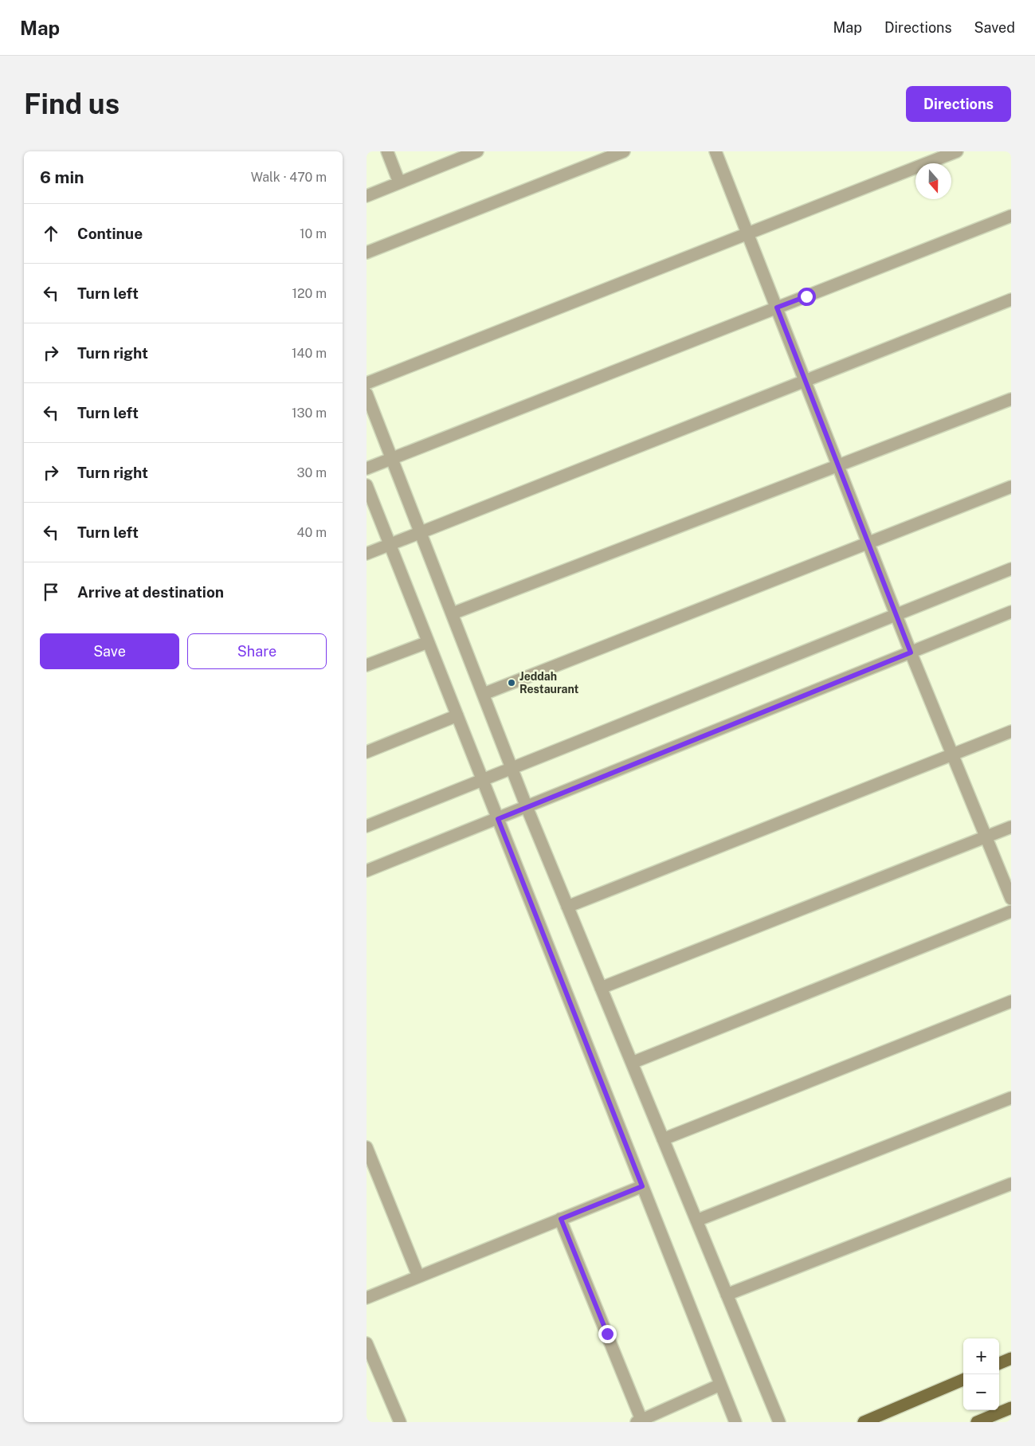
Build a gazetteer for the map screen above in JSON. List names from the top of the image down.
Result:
{
  "places": ["Jeddah Restaurant"],
  "north": "bottom",
  "page": {
    "header": "Map",
    "nav": ["Map", "Directions", "Saved"],
    "buttons": [
      "Directions",
      ["Save", "Share"]
    ],
    "title": "Find us",
    "heading": ["6 min", "Walk · 470 m"],
    "list": [
      ["Continue", "10 m"],
      ["Turn left", "120 m"],
      ["Turn right", "140 m"],
      ["Turn left", "130 m"],
      ["Turn right", "30 m"],
      ["Turn left", "40 m"],
      "Arrive at destination"
    ],
    "map_buttons": ["+", "−"]
  }
}
